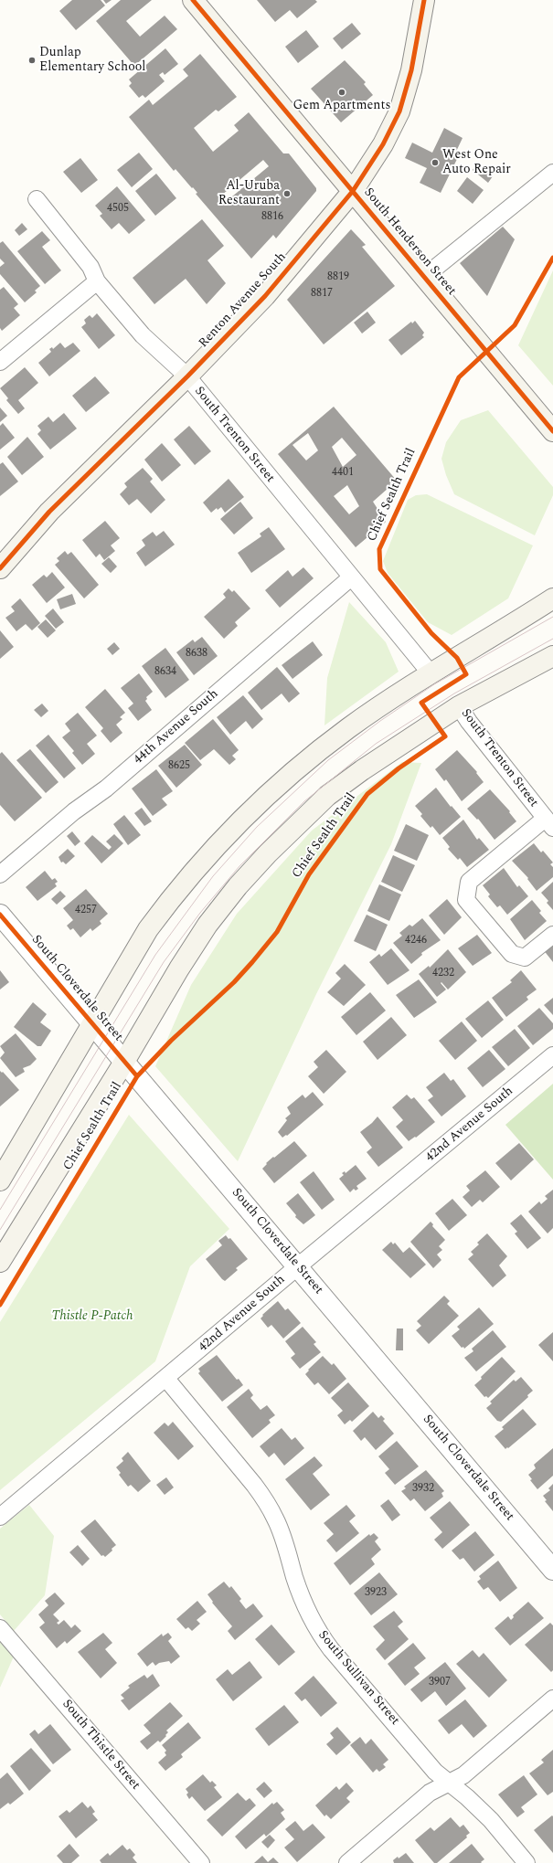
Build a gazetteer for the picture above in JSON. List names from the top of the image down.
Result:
{
  "streets": {
    "main road": ["South Henderson Street", "Renton Avenue South"],
    "street": [
      "South Trenton Street",
      "44th Avenue South",
      "South Cloverdale Street",
      "42nd Avenue South",
      "South Sullivan Street",
      "South Thistle Street"
    ],
    "cycle path": ["Chief Sealth Trail"]
  },
  "crossings": [
    ["South Henderson Street", "Renton Avenue South"],
    ["Renton Avenue South", "South Trenton Street"],
    ["South Trenton Street", "44th Avenue South"],
    ["South Cloverdale Street", "42nd Avenue South"],
    ["42nd Avenue South", "South Sullivan Street"]
  ],
  "parks": ["Thistle P-Patch"],
  "places": [
    "Dunlap Elementary School",
    "Gem Apartments",
    "West One Auto Repair",
    "Al-Uruba Restaurant"
  ],
  "house_numbers": [
    "4505",
    "8816",
    "8819",
    "8817",
    "4401",
    "8638",
    "8634",
    "8625",
    "4257",
    "4246",
    "4232",
    "3932",
    "3923",
    "3907"
  ]
}
